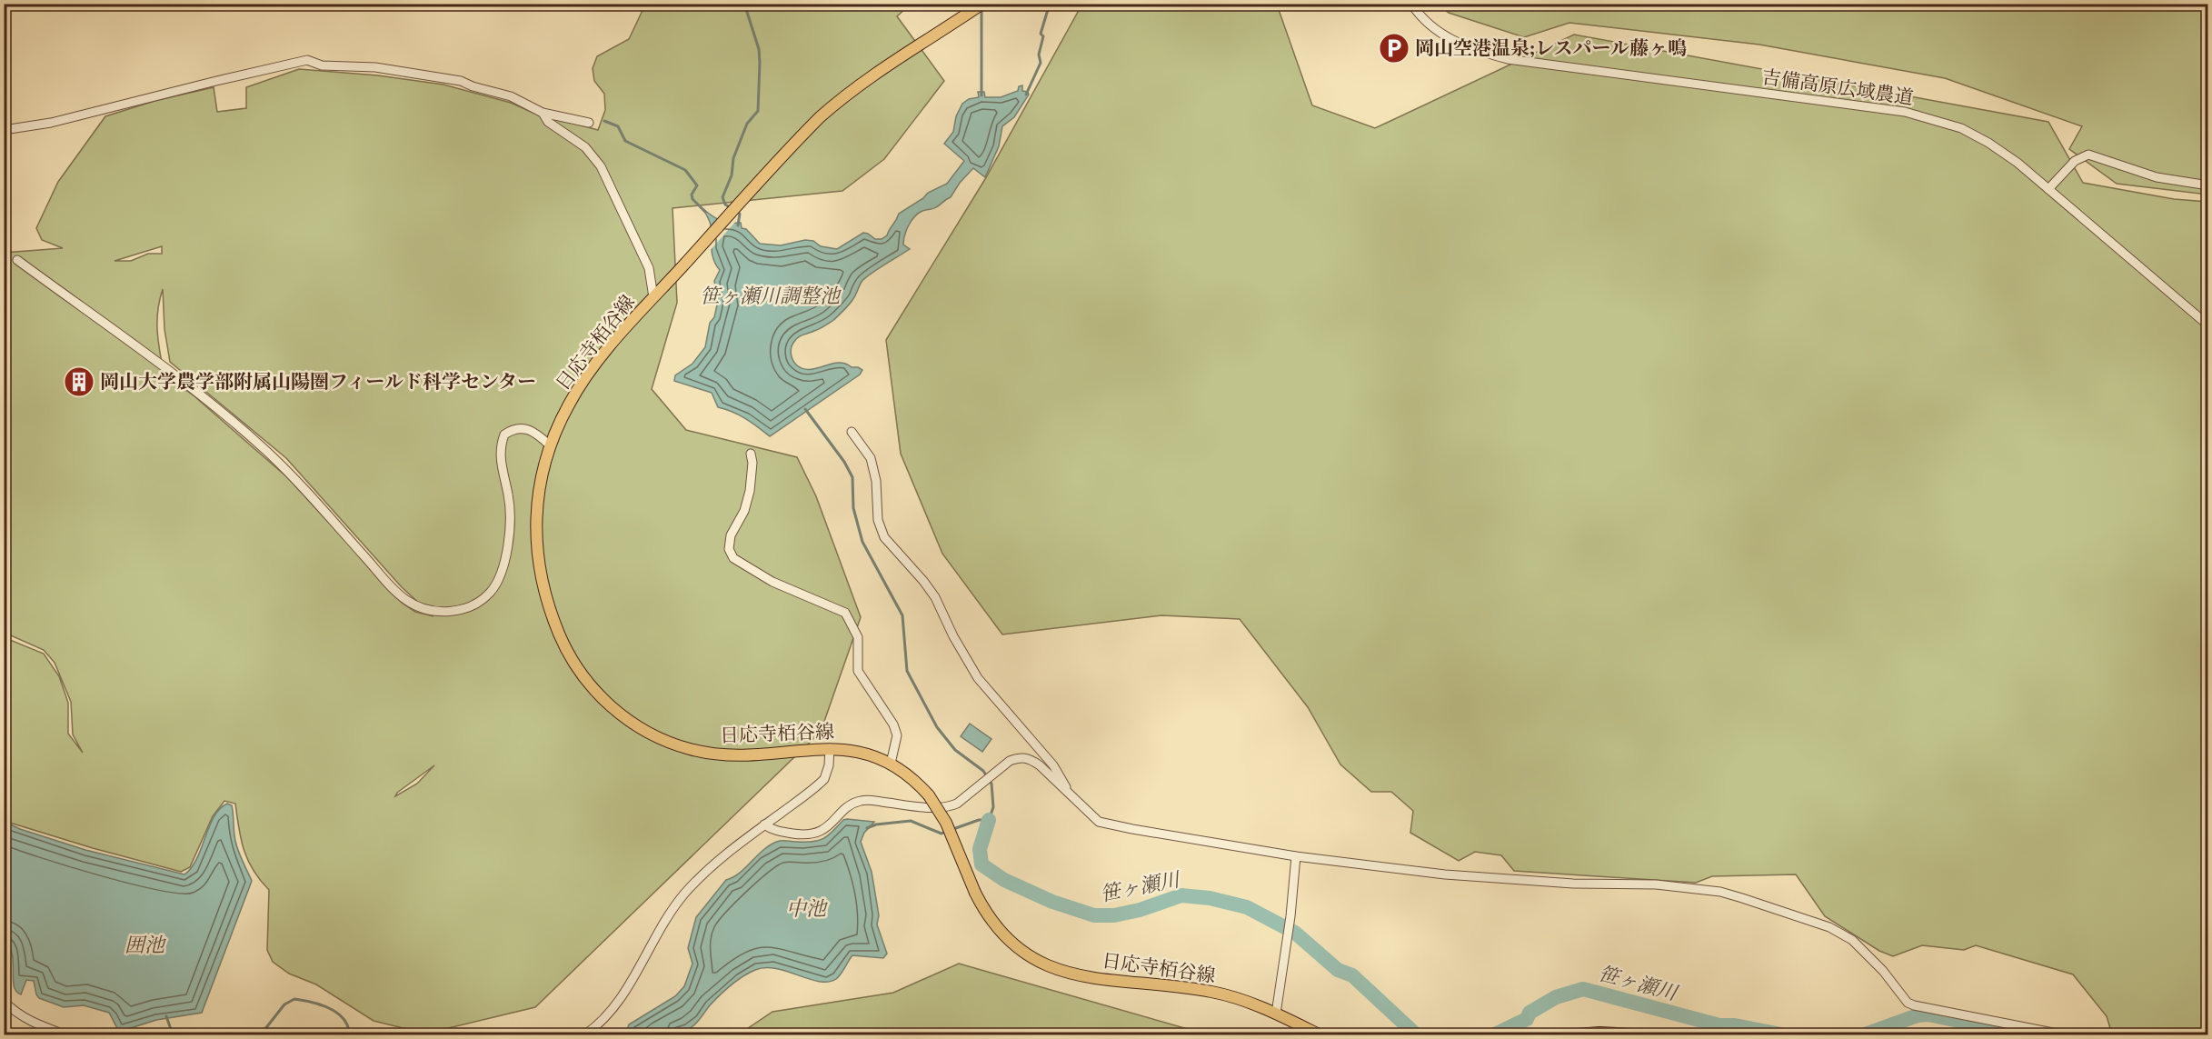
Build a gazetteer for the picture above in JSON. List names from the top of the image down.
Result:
{
  "streets": {
    "main road": ["日応寺栢谷線"],
    "street": ["吉備高原広域農道"]
  },
  "water": [
    "笹ヶ瀬川調整池",
    "笹ヶ瀬川",
    "中池",
    "囲池"
  ],
  "places": {
    "parking": ["岡山空港温泉;レスパール藤ヶ鳴"],
    "building": ["岡山大学農学部附属山陽圏フィールド科学センター"]
  }
}
